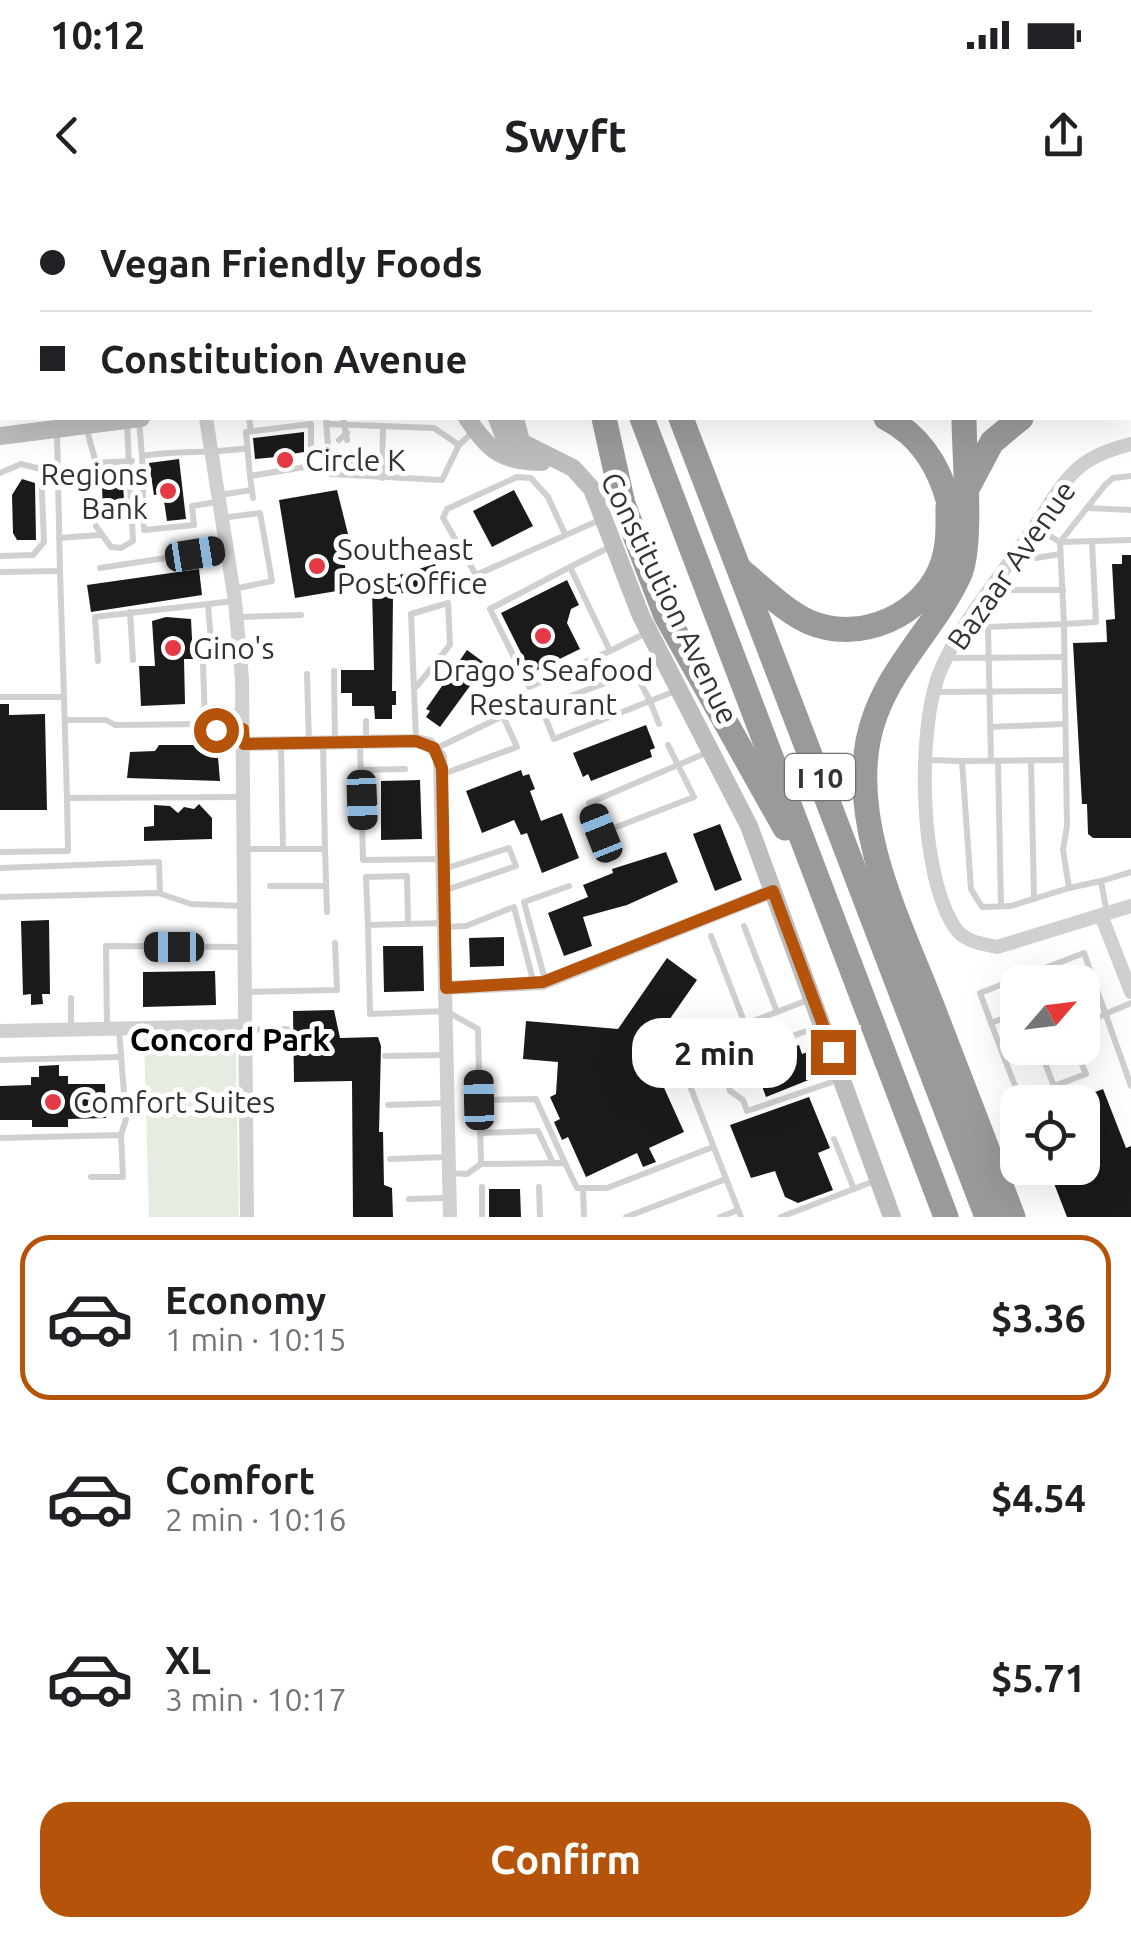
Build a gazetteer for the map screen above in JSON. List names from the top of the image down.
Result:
{
  "streets": {
    "highway": ["I 10"],
    "street": ["Bazaar Avenue", "Constitution Avenue"]
  },
  "districts": ["Concord Park"],
  "places": [
    "Circle K",
    "Regions Bank",
    "Southeast Post Office",
    "Drago's Seafood Restaurant",
    "Gino's",
    "Comfort Suites"
  ],
  "north": "top right",
  "page": {
    "status": "10:12",
    "header": "Swyft",
    "banner": ["Vegan Friendly Foods", "Constitution Avenue"],
    "bubble": "2 min",
    "list": [
      {
        "name": "Economy",
        "note": "1 min · 10:15",
        "value": "$3.36"
      },
      {
        "name": "Comfort",
        "note": "2 min · 10:16",
        "value": "$4.54"
      },
      {
        "name": "XL",
        "note": "3 min · 10:17",
        "value": "$5.71"
      }
    ],
    "buttons": "Confirm"
  }
}
